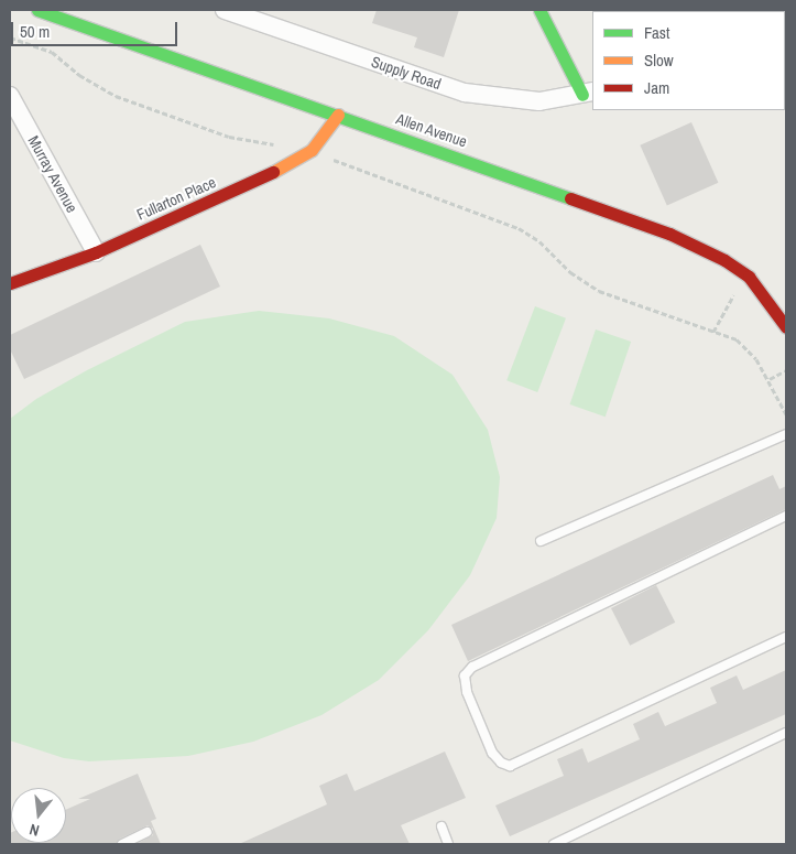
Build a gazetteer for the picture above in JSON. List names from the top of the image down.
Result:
{
  "streets": {
    "street": [
      "Supply Road",
      "Allen Avenue",
      "Murray Avenue",
      "Fullarton Place"
    ]
  },
  "crossings": [
    ["Allen Avenue", "Fullarton Place"],
    ["Murray Avenue", "Fullarton Place"]
  ],
  "legend": ["Fast", "Slow", "Jam"],
  "scale_bar": "50 m",
  "north": "bottom"
}
